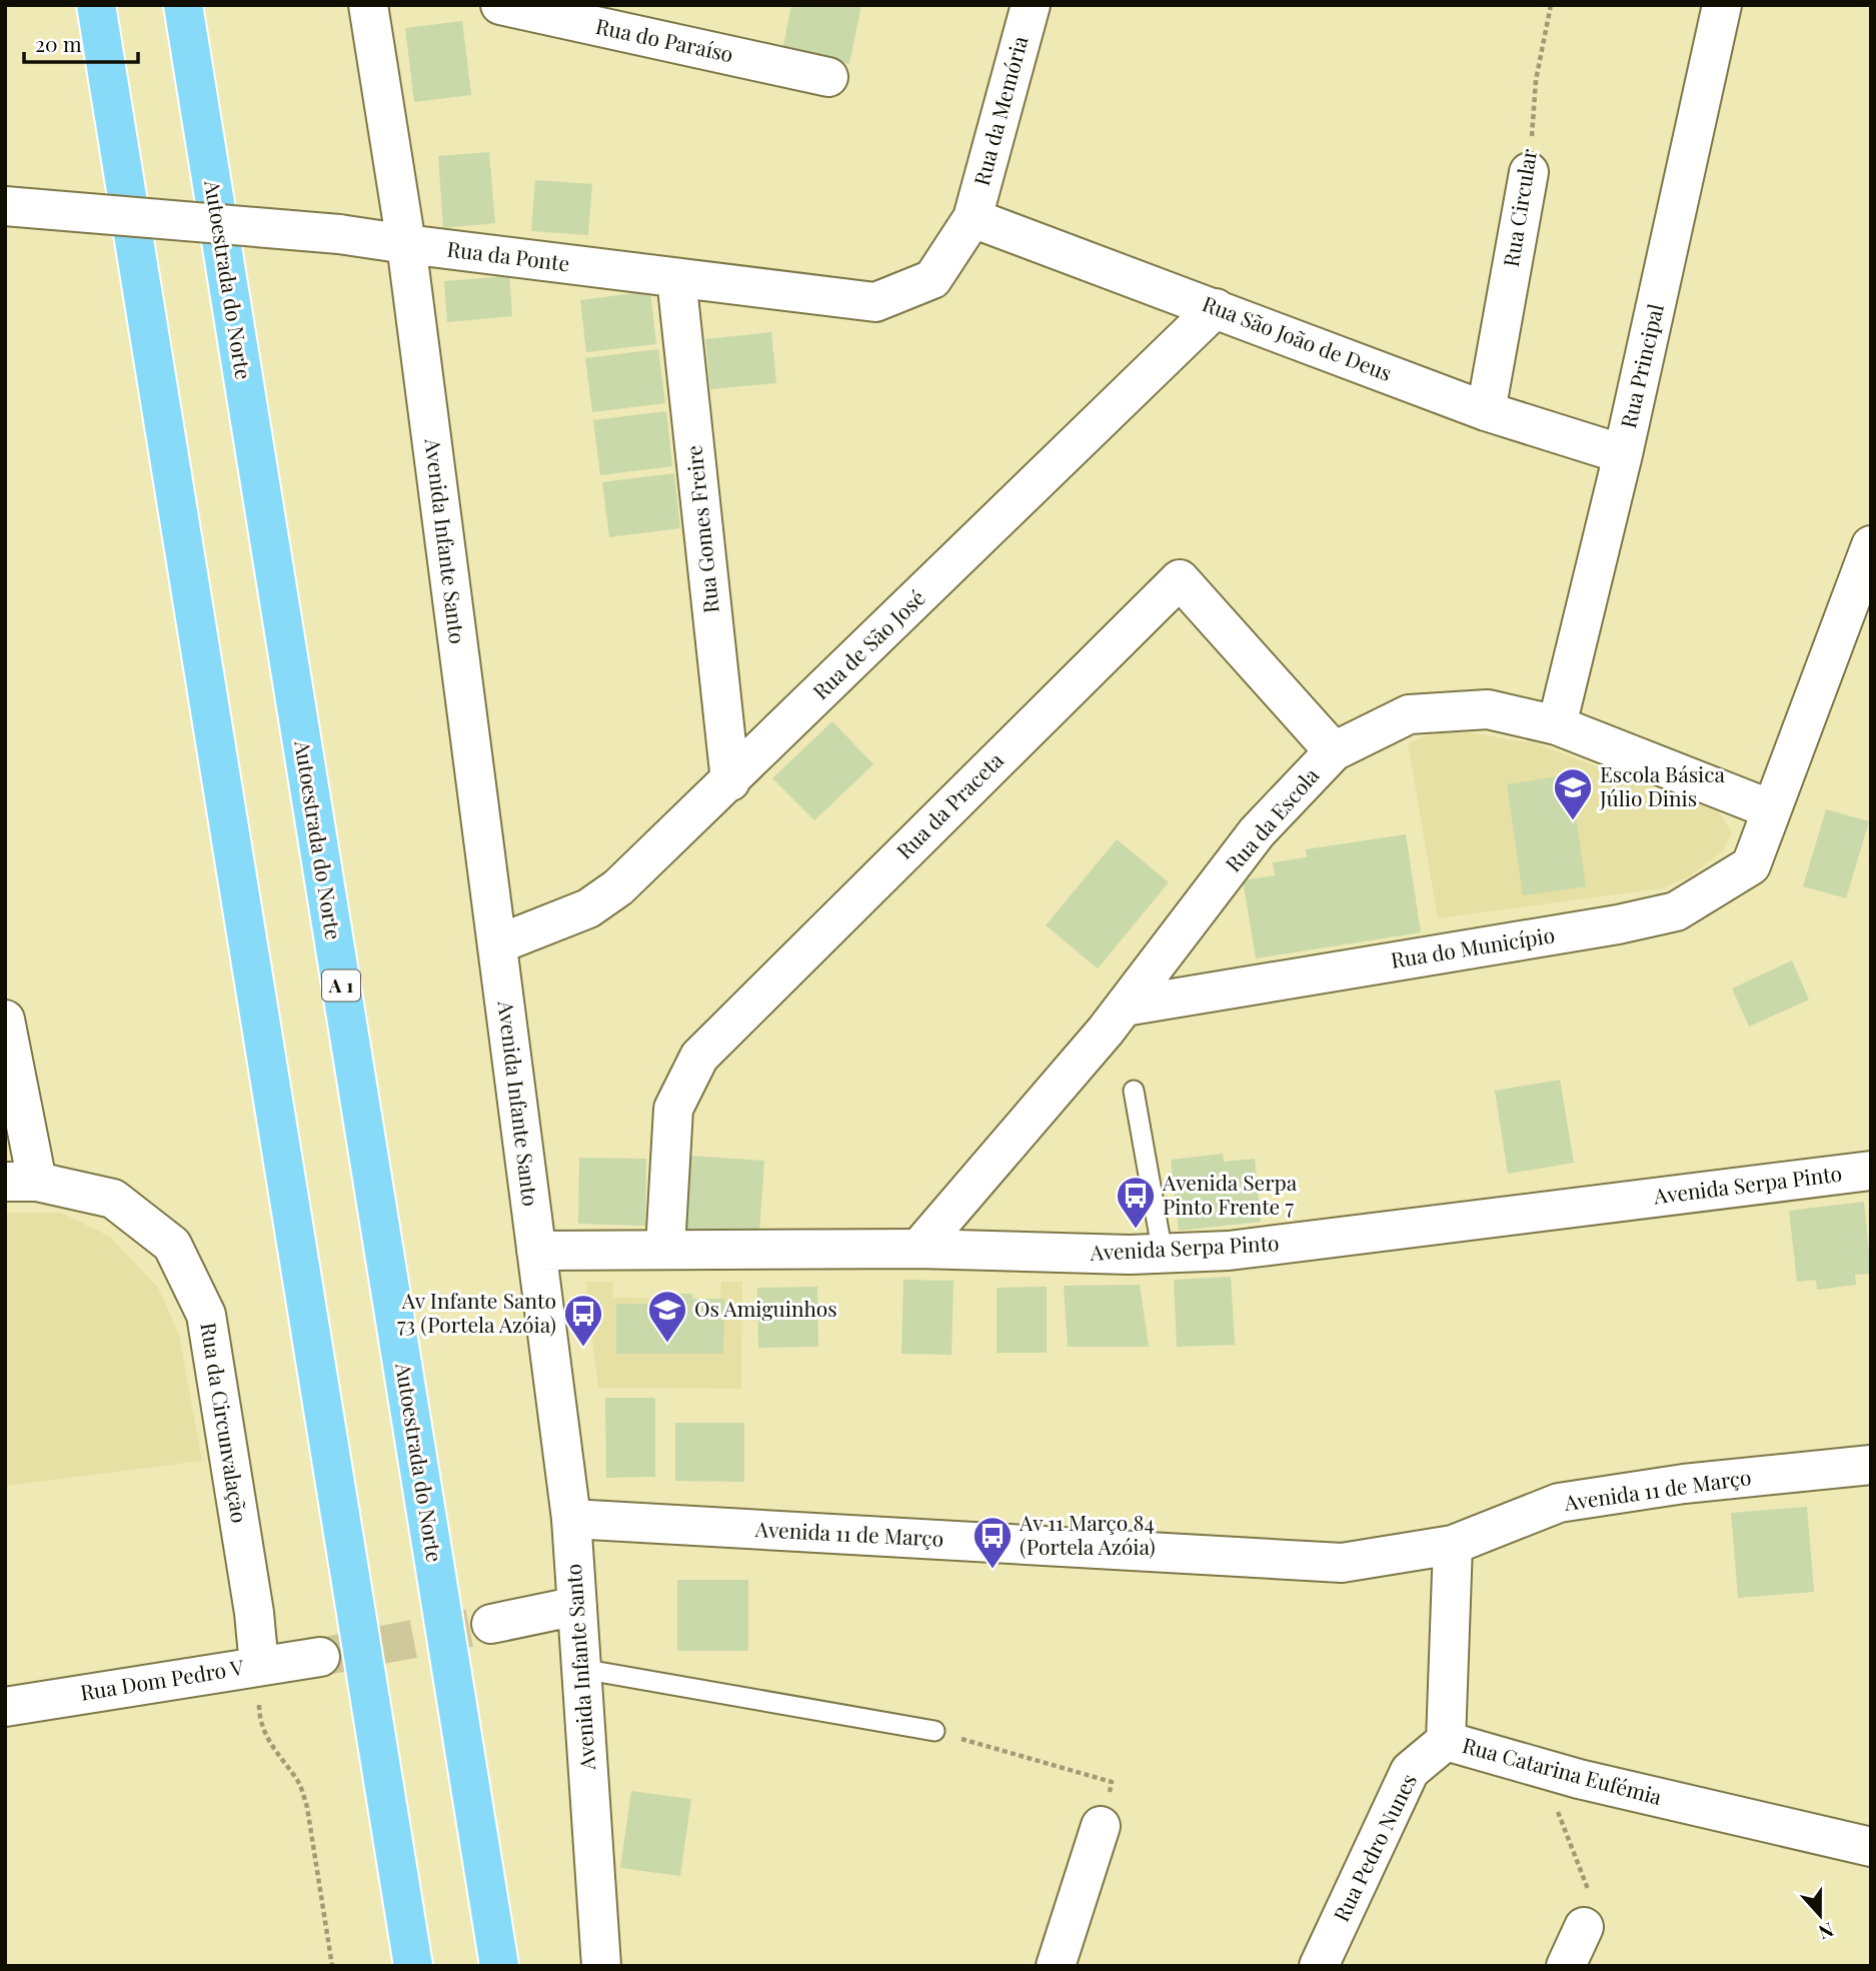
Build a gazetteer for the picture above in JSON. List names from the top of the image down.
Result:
{
  "streets": {
    "highway": ["Autoestrada do Norte", "A 1"],
    "street": [
      "Rua do Paraíso",
      "Rua da Memória",
      "Rua Circular",
      "Rua da Ponte",
      "Rua São João de Deus",
      "Rua Principal",
      "Rua Gomes Freire",
      "Avenida Infante Santo",
      "Rua de São José",
      "Rua da Praceta",
      "Rua da Escola",
      "Rua do Município",
      "Avenida Serpa Pinto",
      "Rua da Circunvalação",
      "Avenida 11 de Março",
      "Rua Dom Pedro V",
      "Rua Catarina Eufémia",
      "Rua Pedro Nunes"
    ]
  },
  "crossings": [
    ["Rua da Memória", "Rua da Ponte"],
    ["Rua da Memória", "Rua São João de Deus"],
    ["Rua Circular", "Rua São João de Deus"],
    ["Rua da Ponte", "Rua São João de Deus"],
    ["Rua da Ponte", "Rua Gomes Freire"],
    ["Rua da Ponte", "Avenida Infante Santo"],
    ["Rua São João de Deus", "Rua Principal"],
    ["Rua São João de Deus", "Rua de São José"],
    ["Rua Principal", "Rua da Escola"],
    ["Rua Gomes Freire", "Rua de São José"],
    ["Avenida Infante Santo", "Rua de São José"],
    ["Avenida Infante Santo", "Avenida Serpa Pinto"],
    ["Avenida Infante Santo", "Avenida 11 de Março"],
    ["Rua da Praceta", "Rua da Escola"],
    ["Rua da Praceta", "Avenida Serpa Pinto"],
    ["Rua da Escola", "Rua do Município"],
    ["Rua da Escola", "Avenida Serpa Pinto"],
    ["Rua da Circunvalação", "Rua Dom Pedro V"],
    ["Avenida 11 de Março", "Rua Catarina Eufémia"],
    ["Rua Catarina Eufémia", "Rua Pedro Nunes"]
  ],
  "places": {
    "school or university": ["Escola Básica Júlio Dinis", "Os Amiguinhos"],
    "bus stop": ["Avenida Serpa Pinto Frente 7", "Av Infante Santo 73 (Portela Azóia)", "Av 11 Março 84 (Portela Azóia)"]
  },
  "scale_bar": "20 m",
  "north": "bottom"
}
